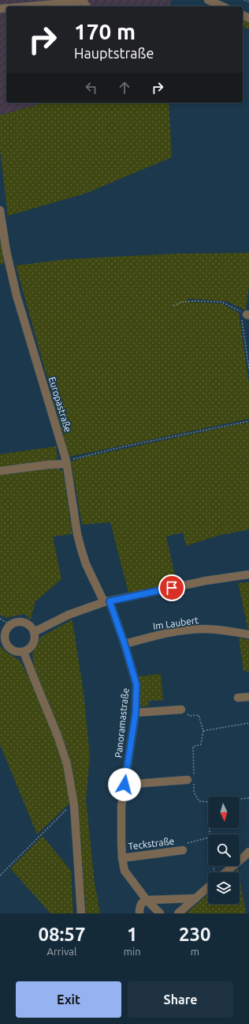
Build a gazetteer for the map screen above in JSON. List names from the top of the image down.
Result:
{
  "streets": {
    "street": [
      "Europastraße",
      "Im Laubert",
      "Panoramastraße",
      "Teckstraße"
    ]
  },
  "crossings": [
    ["Europastraße", "Panoramastraße"],
    ["Im Laubert", "Panoramastraße"],
    ["Panoramastraße", "Teckstraße"]
  ],
  "north": "bottom",
  "page": {
    "turn": ["170 m", "Hauptstraße"],
    "eta": [
      "08:57",
      "Arrival",
      "1",
      "min",
      "230",
      "m"
    ],
    "buttons": ["Exit", "Share"]
  }
}
